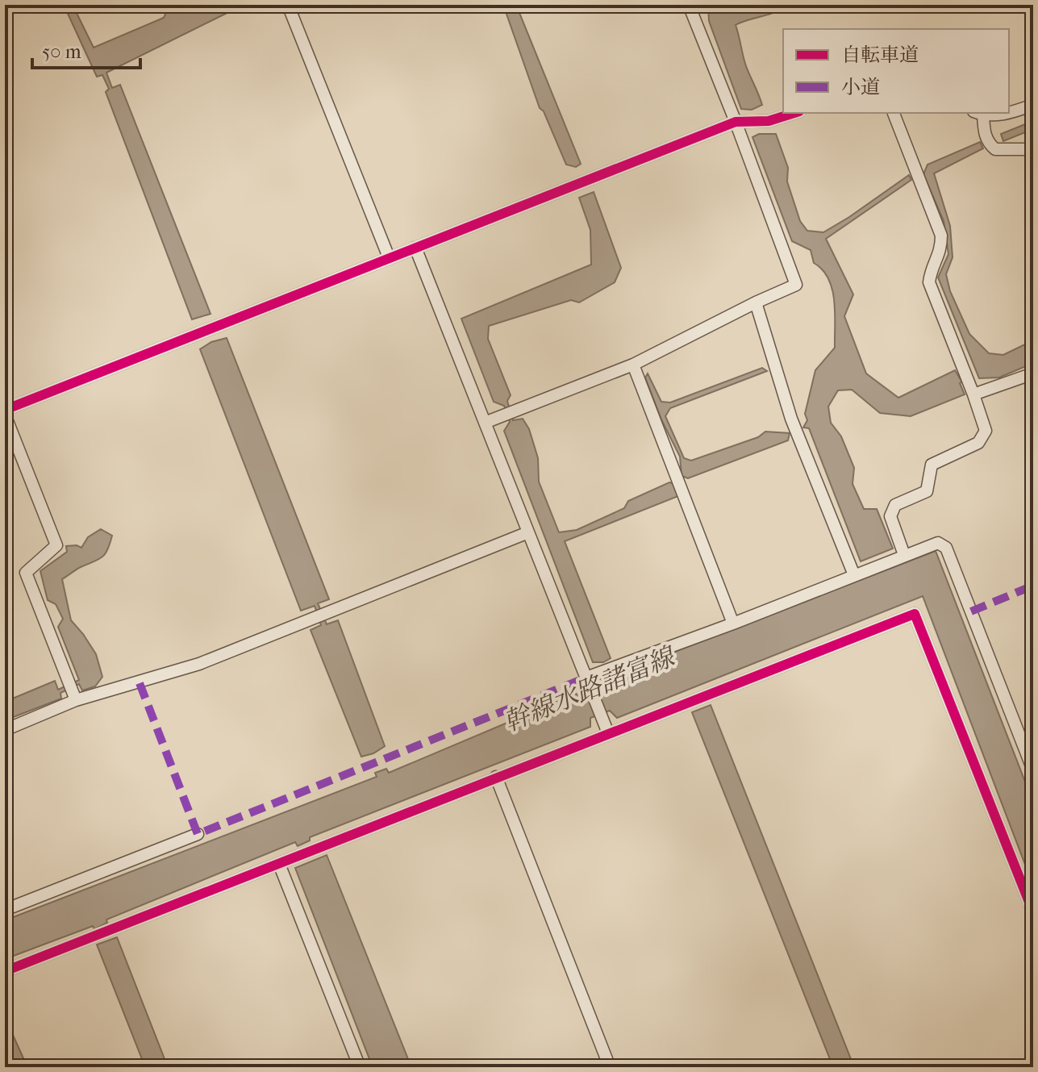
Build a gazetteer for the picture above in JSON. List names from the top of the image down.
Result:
{
  "water": ["幹線水路諸富線"],
  "legend": ["自転車道", "小道"],
  "scale_bar": "50 m"
}
